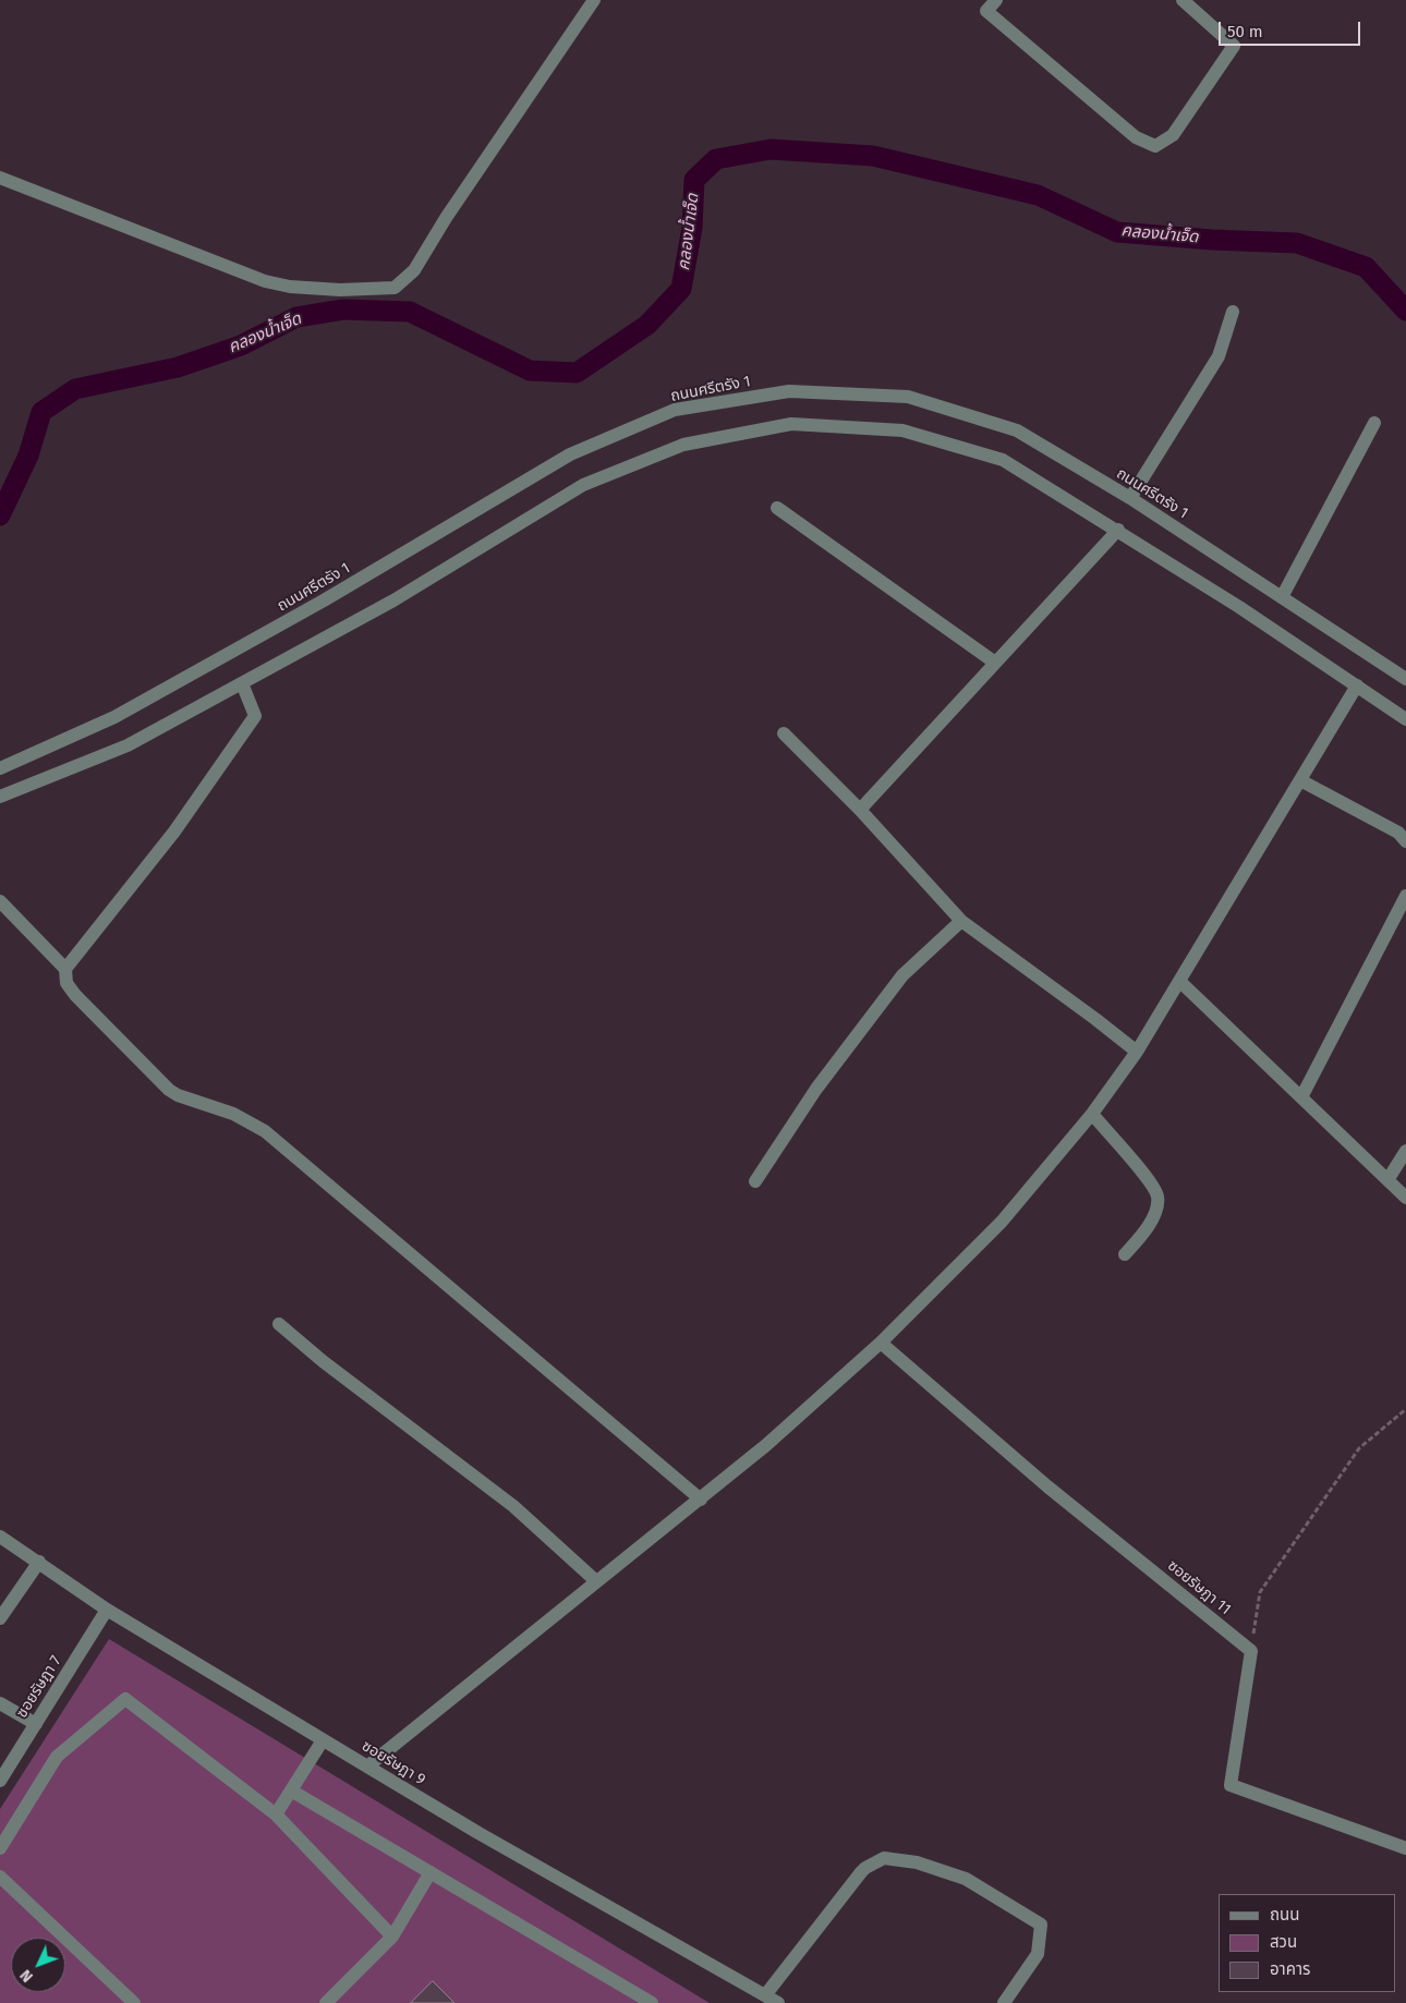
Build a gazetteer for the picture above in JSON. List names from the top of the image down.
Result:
{
  "streets": {
    "street": [
      "ถนนศรีตรัง 1",
      "ซอยรัษฎา 11",
      "ซอยรัษฎา 7",
      "ซอยรัษฎา 9"
    ]
  },
  "crossings": [
    ["ซอยรัษฎา 7", "ซอยรัษฎา 9"]
  ],
  "water": ["คลองน้ำเจ็ด"],
  "legend": ["ถนน", "สวน", "อาคาร"],
  "scale_bar": "50 m",
  "north": "bottom left"
}
